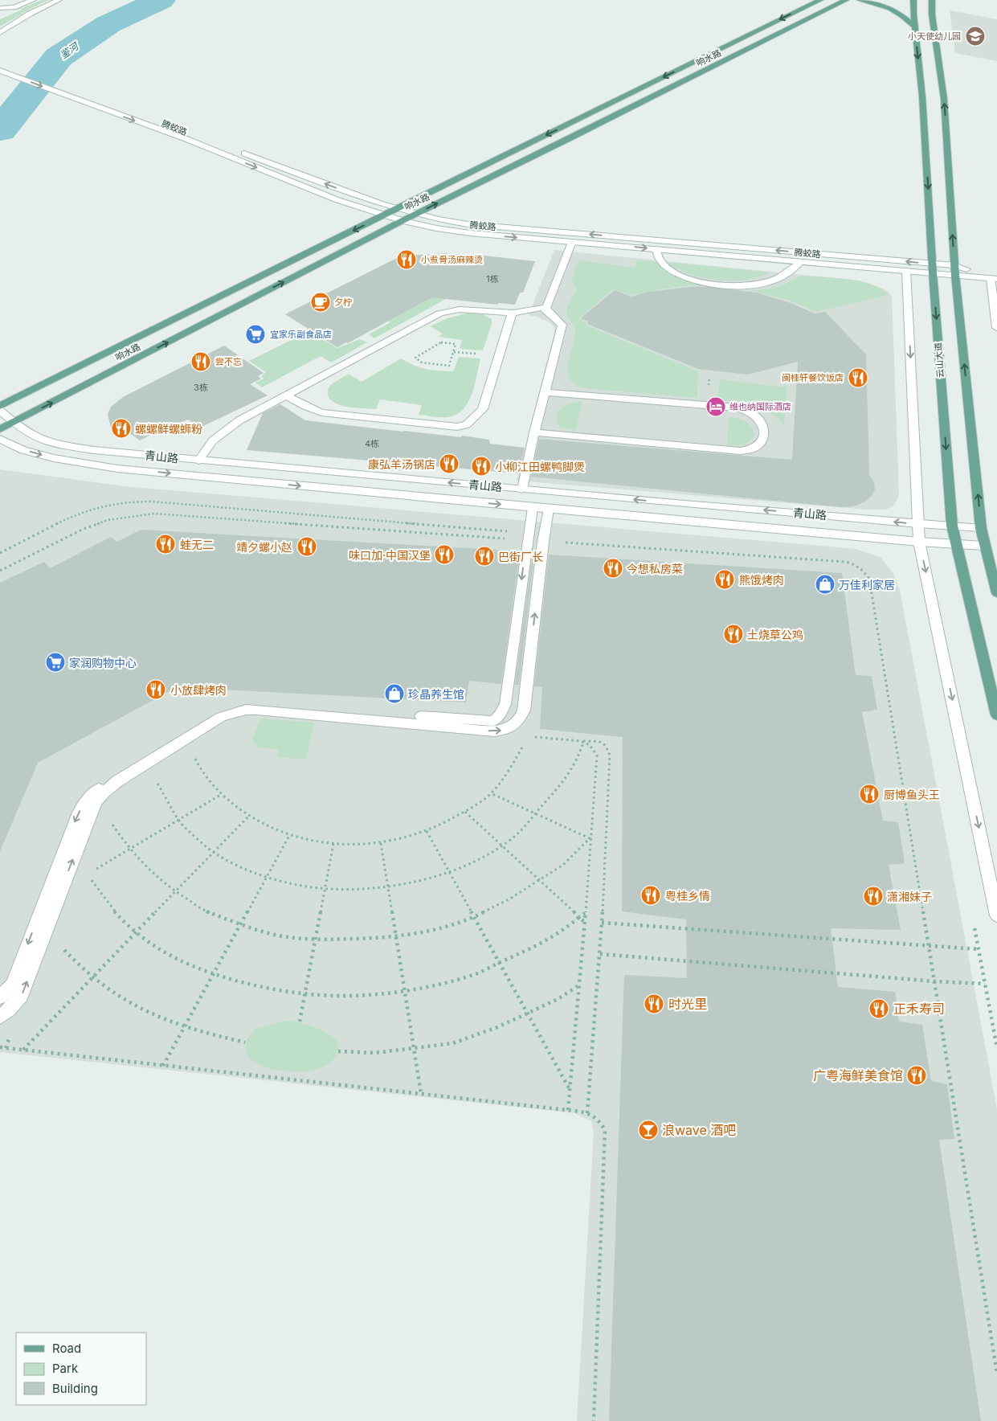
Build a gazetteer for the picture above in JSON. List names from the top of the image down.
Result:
{
  "streets": {
    "main road": ["响水路", "云山大道"],
    "street": ["腾蛟路", "青山路"]
  },
  "crossings": [
    ["响水路", "腾蛟路"],
    ["响水路", "青山路"],
    ["腾蛟路", "云山大道"],
    ["云山大道", "青山路"]
  ],
  "water": ["鉴河"],
  "places": {
    "school or university": ["小天使幼儿园"],
    "restaurant": [
      "小煮骨汤麻辣烫",
      "尝不忘",
      "闽桂轩餐饮饭店",
      "螺螺鲜螺蛳粉",
      "康弘羊汤锅店",
      "小柳江田螺鸭脚煲",
      "蛙无二",
      "靖夕螺小赵",
      "味口加·中国汉堡",
      "巴街厂长",
      "今想私房菜",
      "熊饿烤肉",
      "土烧草公鸡",
      "小放肆烤肉",
      "厨博鱼头王",
      "粤桂乡情",
      "潇湘妹子",
      "时光里",
      "正禾寿司",
      "广粤海鲜美食馆"
    ],
    "cafe": ["夕柠"],
    "supermarket": ["宜家乐副食品店", "家润购物中心"],
    "hotel": ["维也纳国际酒店"],
    "shop": ["万佳利家居", "珍晶养生馆"],
    "bar": ["浪wave 酒吧"]
  },
  "house_numbers": ["1栋", "3栋", "4栋"],
  "legend": ["Road", "Park", "Building"]
}
